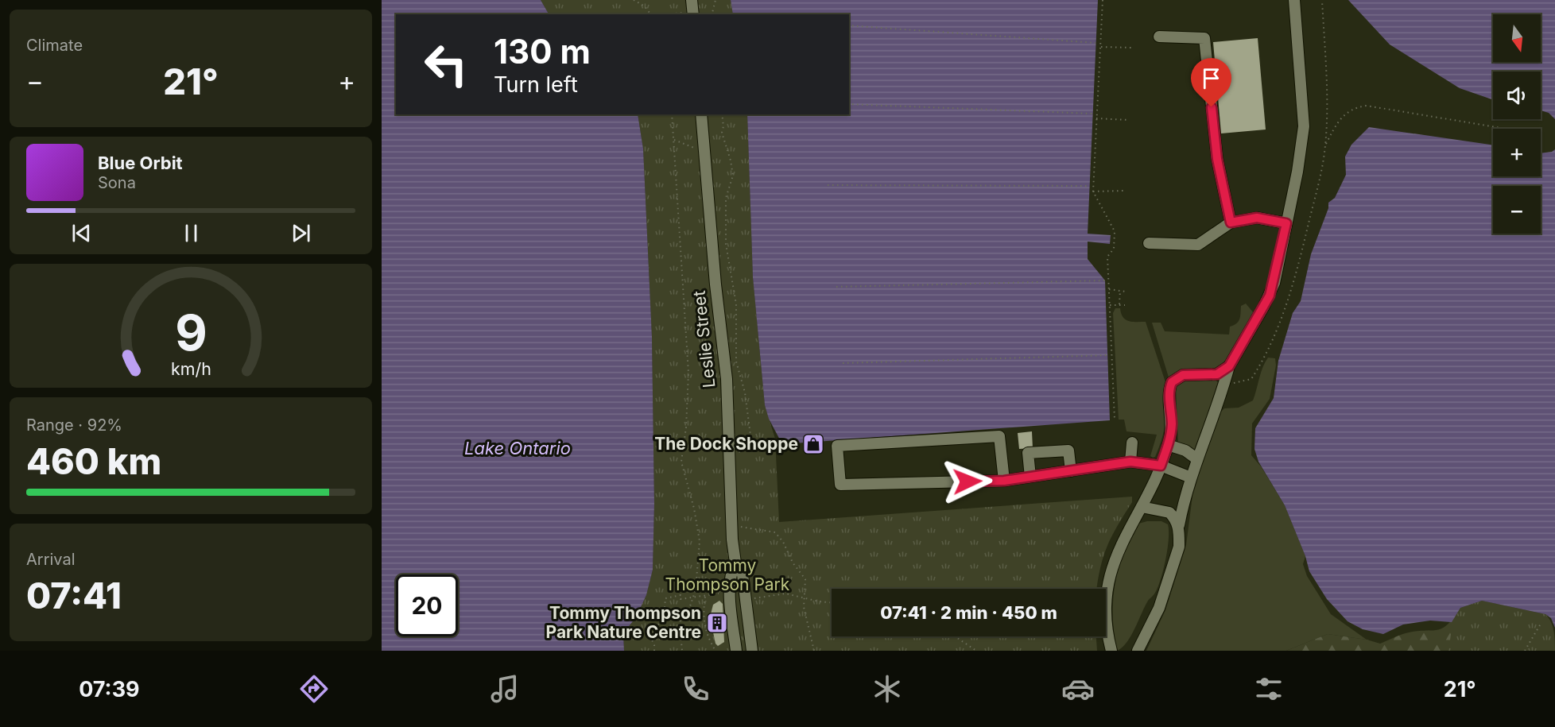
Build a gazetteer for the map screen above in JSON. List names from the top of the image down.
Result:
{
  "streets": {
    "street": ["Leslie Street"]
  },
  "water": ["Lake Ontario"],
  "parks": ["Tommy Thompson Park"],
  "places": {
    "shop": ["The Dock Shoppe"],
    "building": ["Tommy Thompson Park Nature Centre"]
  },
  "north": "bottom",
  "page": {
    "tile": [
      "Climate",
      ["Range · 92%", "460 km"],
      ["Arrival", "07:41"]
    ],
    "map_buttons": ["+", "−"],
    "turn": ["130 m", "Turn left"],
    "heat": ["−", "21°", "+"],
    "song": ["Blue Orbit", "Sona"],
    "limit": "20",
    "trip": "07:41 · 2 min · 450 m",
    "tabs": ["07:39", "21°"],
    "gauge": ["9", "km/h"]
  }
}
